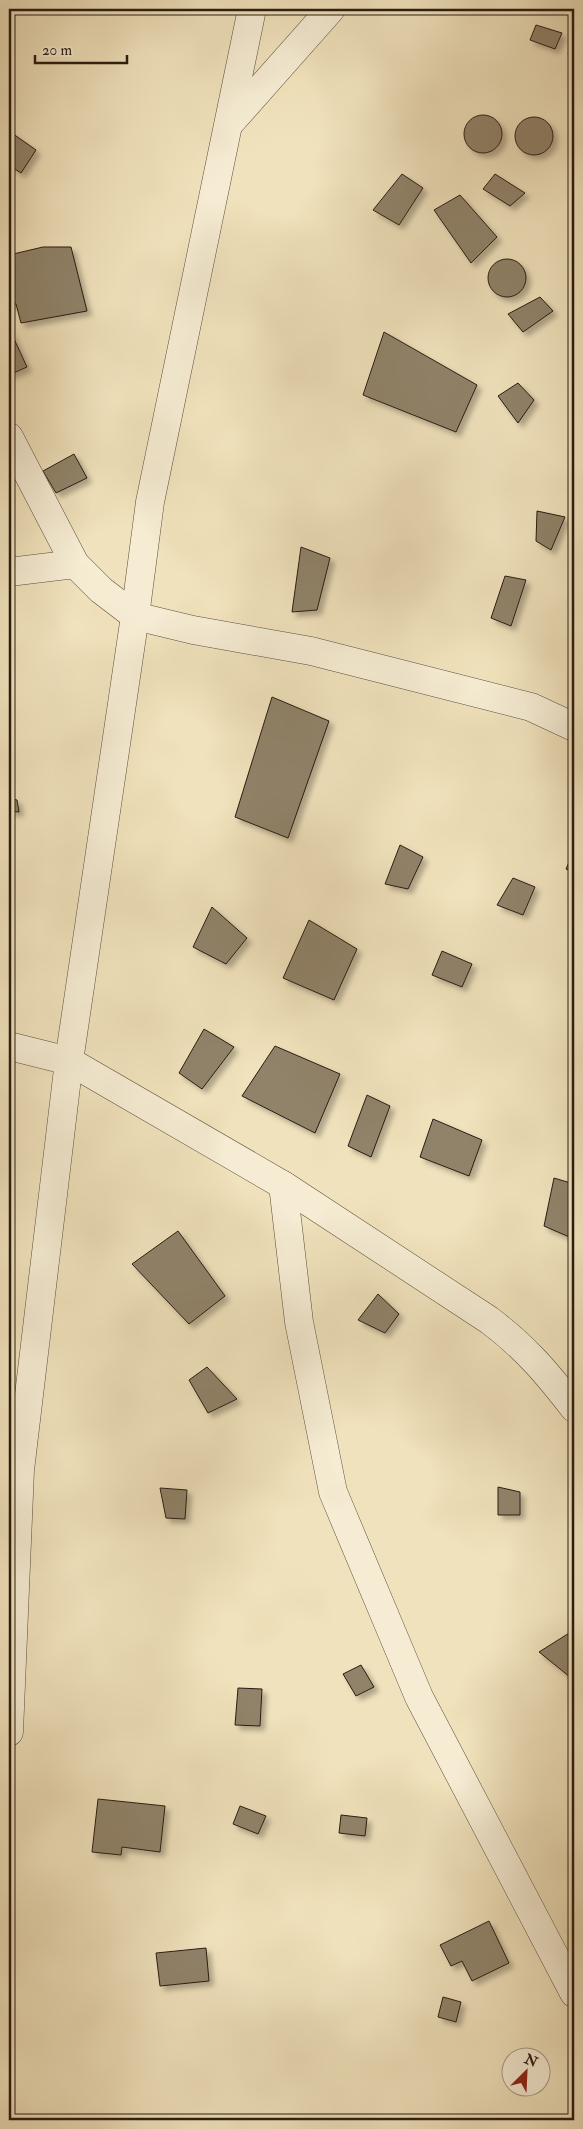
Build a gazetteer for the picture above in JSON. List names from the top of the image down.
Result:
{
  "scale_bar": "20 m",
  "north": "top right"
}
